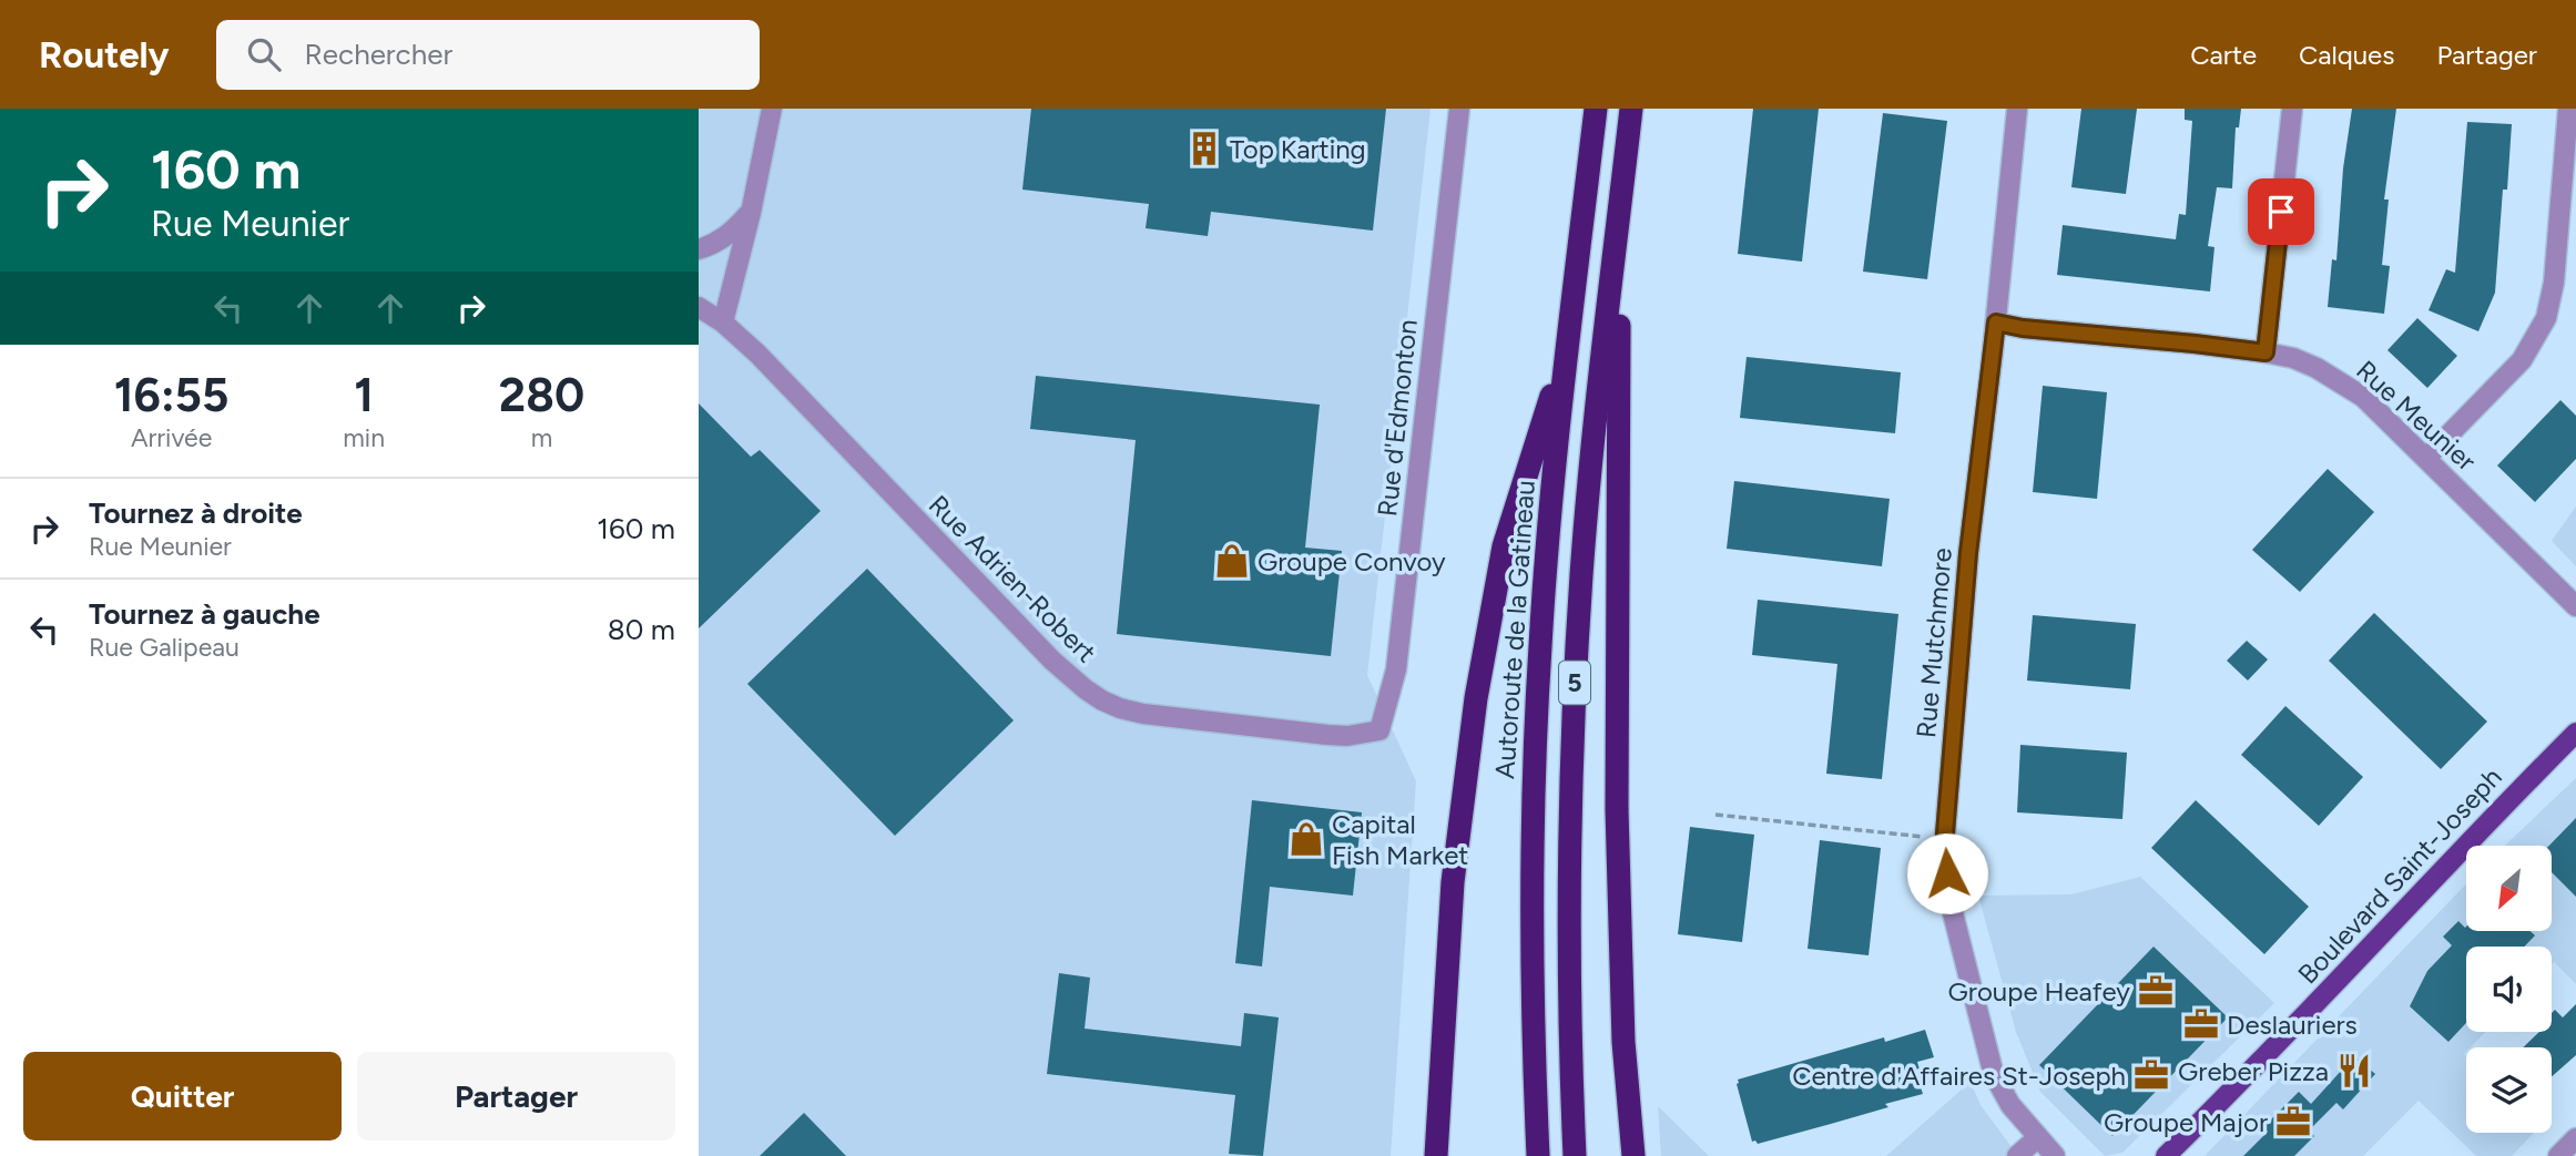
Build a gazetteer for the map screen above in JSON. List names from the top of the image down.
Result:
{
  "streets": {
    "highway": ["Autoroute de la Gatineau", "5"],
    "main road": ["Boulevard Saint-Joseph"],
    "street": [
      "Rue Meunier",
      "Rue d'Edmonton",
      "Rue Adrien-Robert",
      "Rue Mutchmore"
    ]
  },
  "crossings": [
    ["Rue Meunier", "Rue Mutchmore"],
    ["Rue d'Edmonton", "Rue Adrien-Robert"]
  ],
  "places": {
    "building": ["Top Karting"],
    "shop": ["Groupe Convoy", "Capital Fish Market"],
    "office": [
      "Groupe Heafey",
      "Deslauriers",
      "Centre d'Affaires St-Joseph",
      "Groupe Major"
    ],
    "restaurant": ["Greber Pizza"]
  },
  "north": "bottom left",
  "page": {
    "header": "Routely",
    "search": "Rechercher",
    "nav": ["Carte", "Calques", "Partager"],
    "turn": ["160 m", "Rue Meunier"],
    "eta": [
      "16:55",
      "Arrivée",
      "1",
      "min",
      "280",
      "m"
    ],
    "list": [
      {
        "name": "Tournez à droite",
        "note": "Rue Meunier",
        "value": "160 m"
      },
      {
        "name": "Tournez à gauche",
        "note": "Rue Galipeau",
        "value": "80 m"
      }
    ],
    "buttons": ["Quitter", "Partager"]
  }
}
